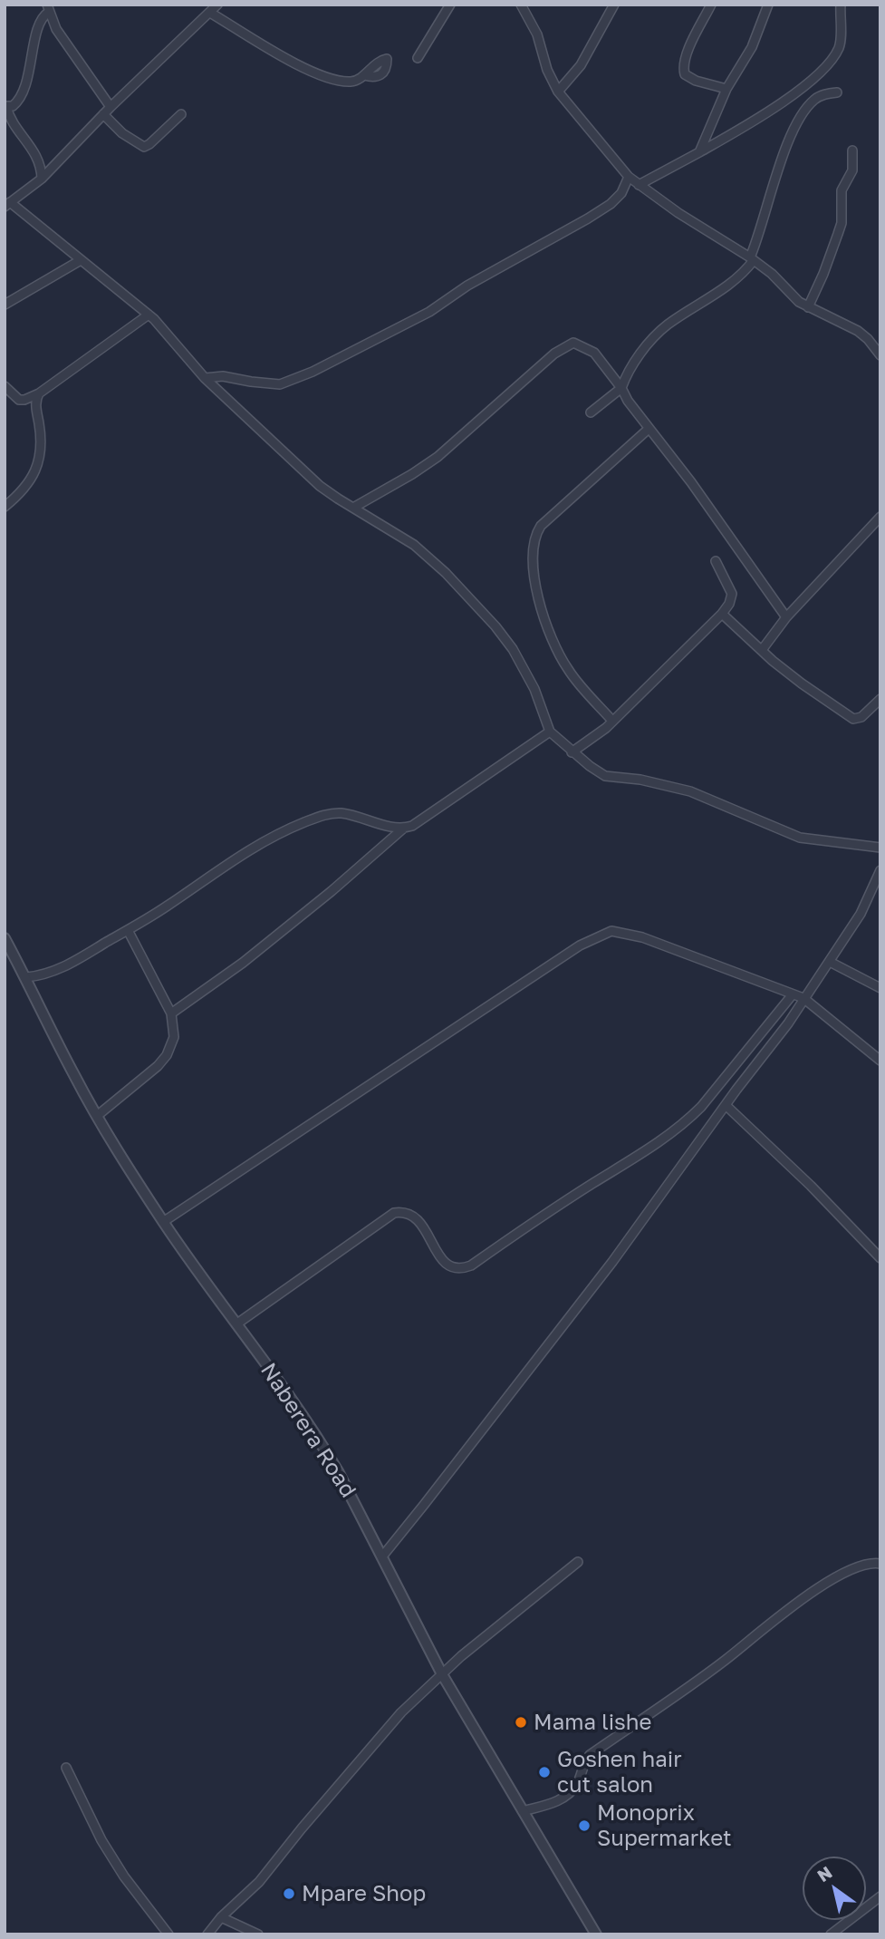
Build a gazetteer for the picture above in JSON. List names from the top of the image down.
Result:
{
  "streets": {
    "street": ["Naberera Road"]
  },
  "places": [
    "Mama lishe",
    "Goshen hair cut salon",
    "Monoprix Supermarket",
    "Mpare Shop"
  ],
  "north": "top left"
}
